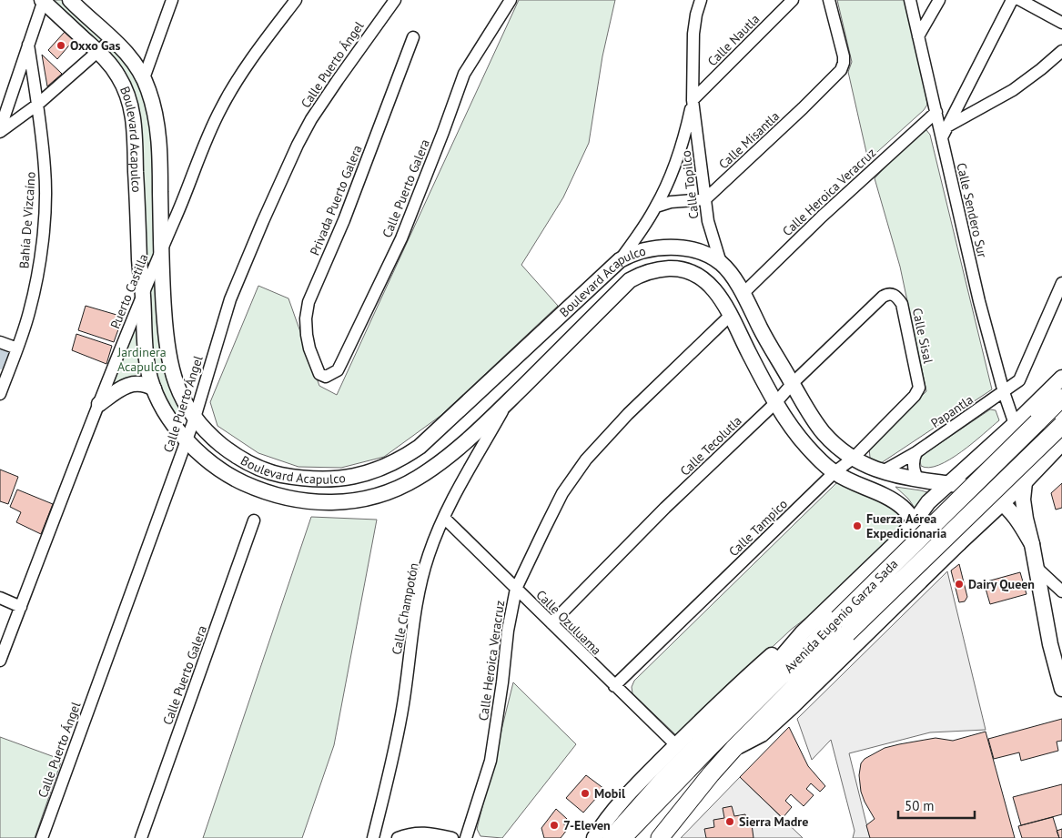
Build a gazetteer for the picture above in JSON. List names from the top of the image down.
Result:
{
  "streets": {
    "highway": ["Avenida Eugenio Garza Sada"],
    "main road": ["Boulevard Acapulco"],
    "street": [
      "Calle Nautla",
      "Calle Puerto Ángel",
      "Calle Misantla",
      "Calle Topilco",
      "Calle Puerto Galera",
      "Calle Heroica Veracruz",
      "Privada Puerto Galera",
      "Calle Sendero Sur",
      "Bahía De Vizcaíno",
      "Puerto Castilla",
      "Calle Sisal",
      "Papantla",
      "Calle Tecolutla",
      "Calle Tampico",
      "Calle Champotón",
      "Calle Ozuluama"
    ]
  },
  "crossings": [
    ["Calle Nautla", "Calle Topilco"],
    ["Calle Puerto Ángel", "Boulevard Acapulco"],
    ["Calle Misantla", "Calle Topilco"],
    ["Boulevard Acapulco", "Calle Topilco"],
    ["Boulevard Acapulco", "Calle Heroica Veracruz"],
    ["Boulevard Acapulco", "Puerto Castilla"],
    ["Boulevard Acapulco", "Papantla"],
    ["Boulevard Acapulco", "Calle Tecolutla"],
    ["Boulevard Acapulco", "Calle Tampico"],
    ["Boulevard Acapulco", "Calle Champotón"],
    ["Calle Puerto Galera", "Privada Puerto Galera"],
    ["Calle Heroica Veracruz", "Calle Sendero Sur"],
    ["Calle Heroica Veracruz", "Calle Ozuluama"],
    ["Calle Sendero Sur", "Papantla"],
    ["Calle Sisal", "Calle Tecolutla"],
    ["Calle Sisal", "Calle Tampico"],
    ["Calle Tecolutla", "Calle Ozuluama"],
    ["Calle Tampico", "Calle Ozuluama"],
    ["Calle Champotón", "Calle Ozuluama"]
  ],
  "parks": ["Jardinera Acapulco"],
  "places": [
    "Oxxo Gas",
    "Fuerza Aérea Expedicionaria",
    "Dairy Queen",
    "Mobil",
    "Sierra Madre",
    "7-Eleven"
  ],
  "scale_bar": "50 m"
}
